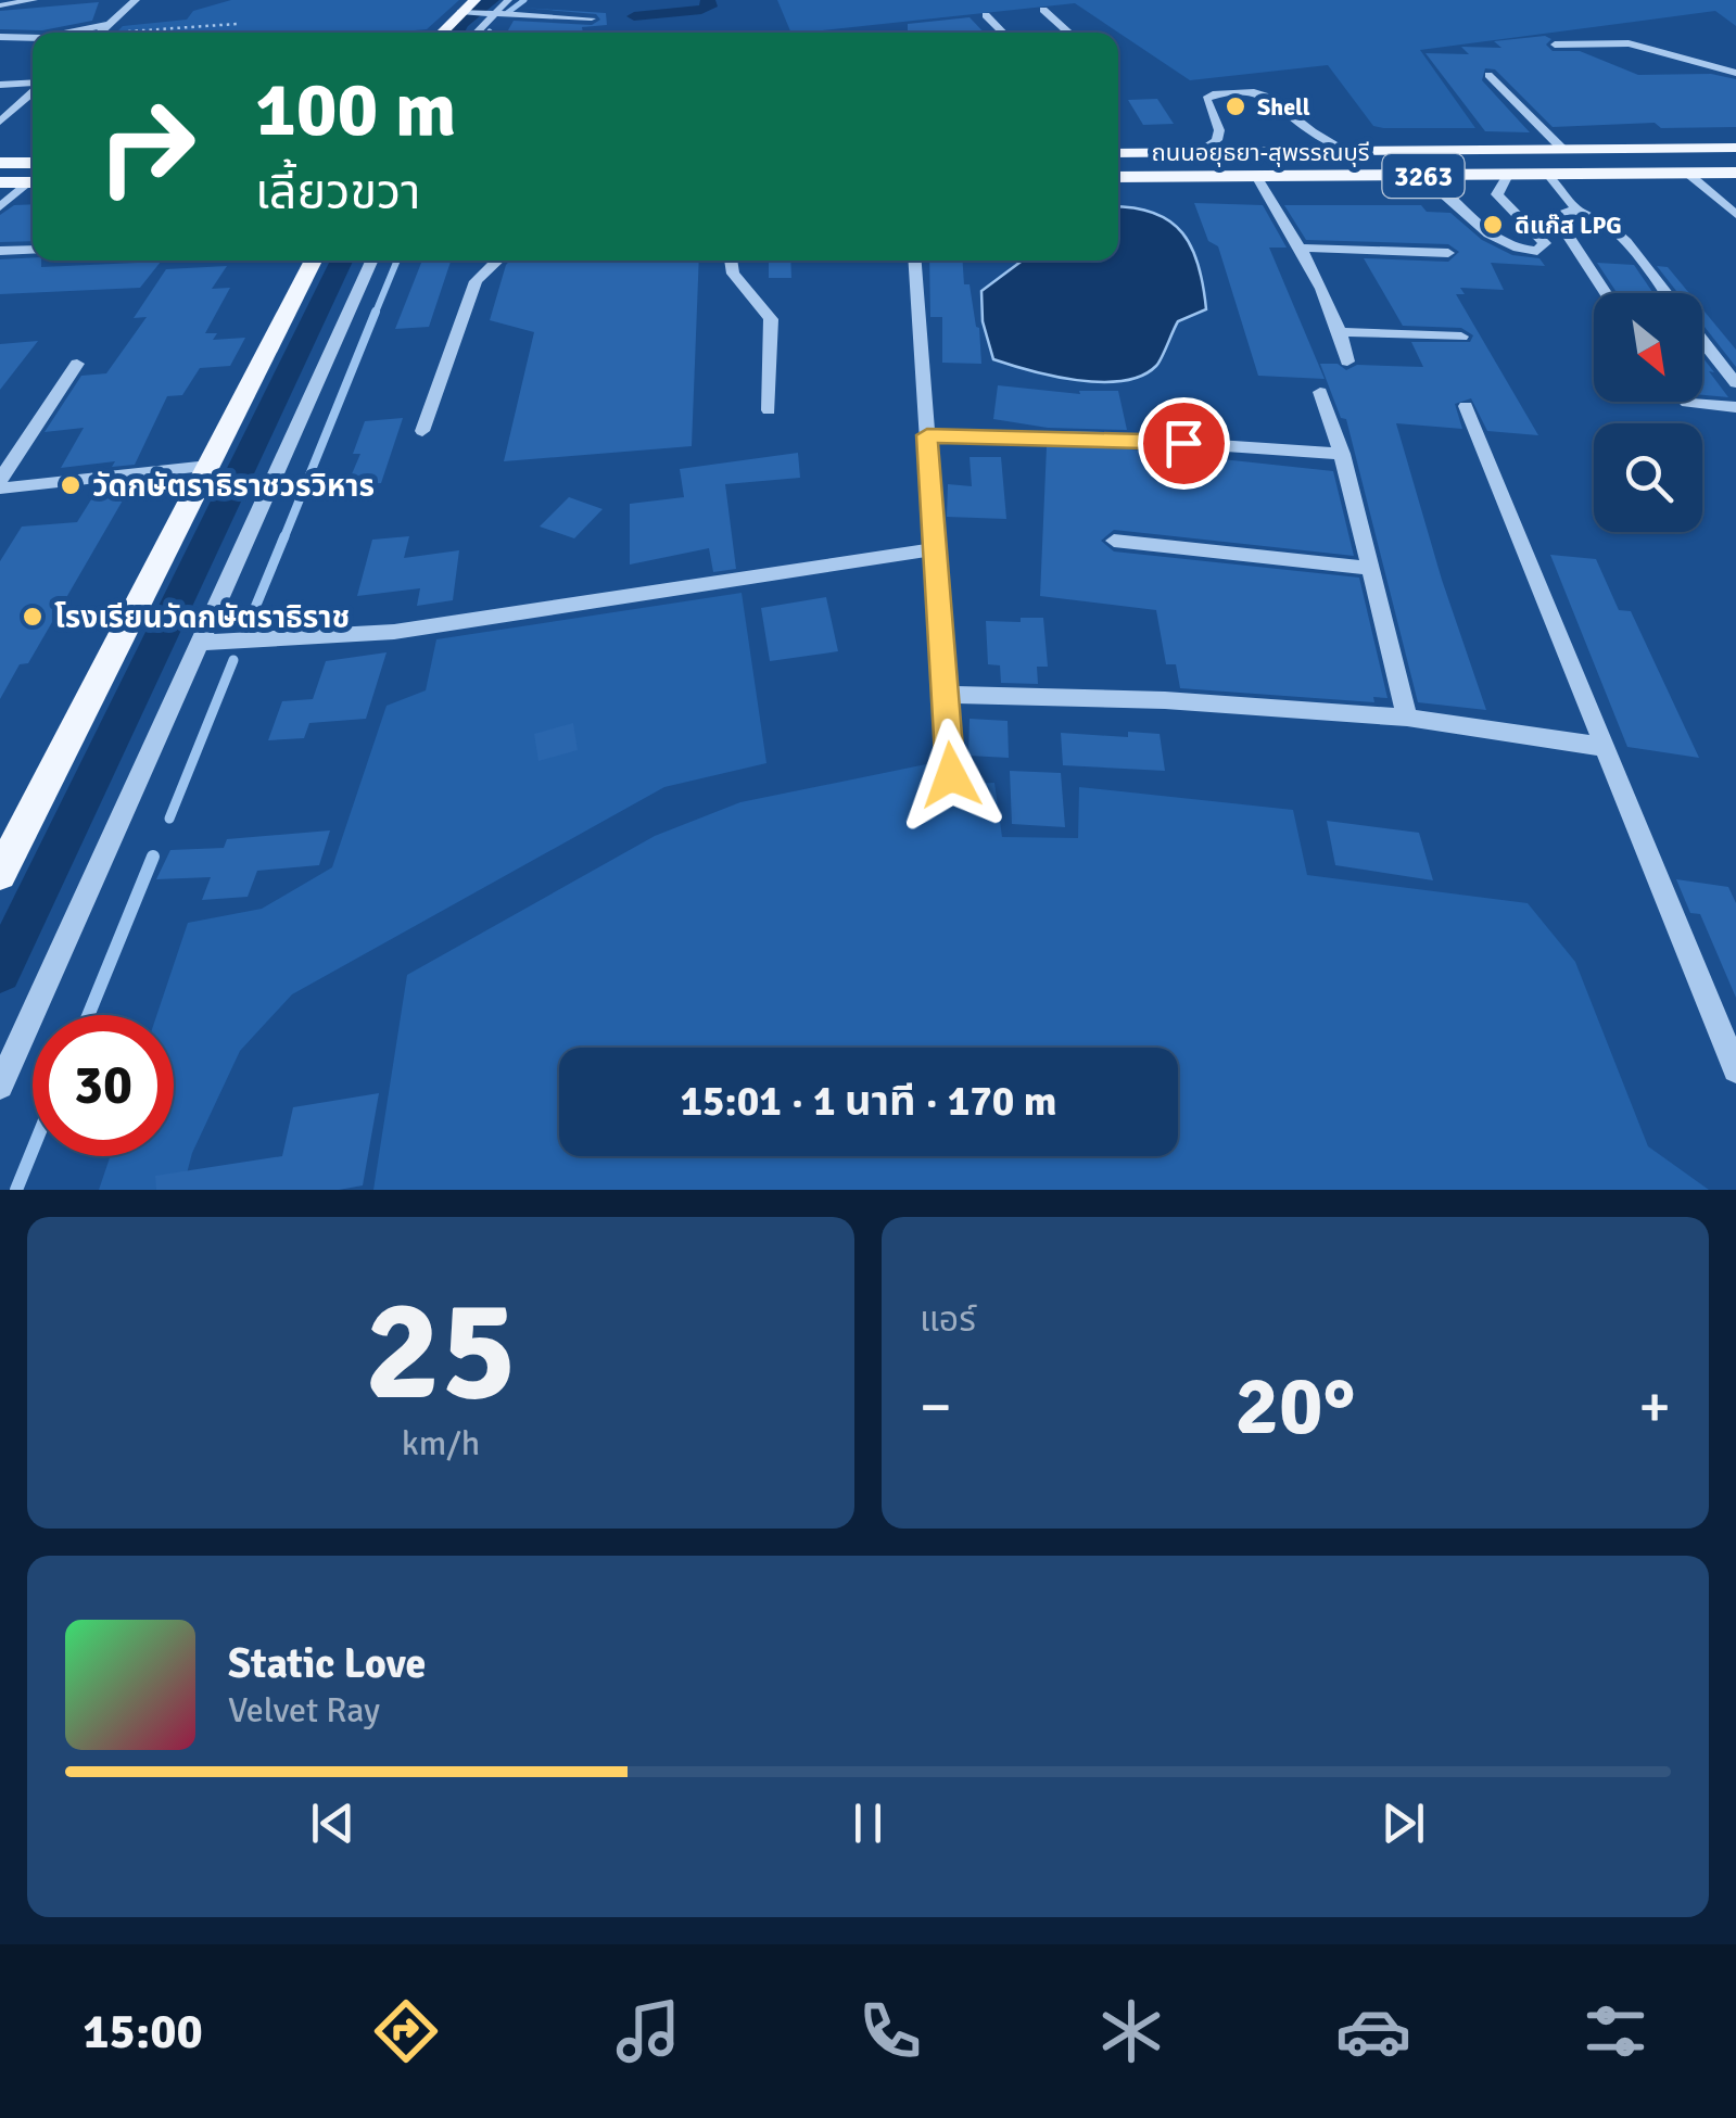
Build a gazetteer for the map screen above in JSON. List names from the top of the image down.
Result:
{
  "streets": {
    "main road": ["ถนนอยุธยา-สุพรรณบุรี", "3263"]
  },
  "places": [
    "Shell",
    "ดีแก๊ส LPG",
    "วัดกษัตราธิราชวรวิหาร",
    "โรงเรียนวัดกษัตราธิราช"
  ],
  "north": "bottom right",
  "page": {
    "turn": ["100 m", "เลี้ยวขวา"],
    "limit": "30",
    "trip": "15:01 · 1 นาที · 170 m",
    "tile": [
      ["25", "km/h"],
      "แอร์"
    ],
    "heat": ["−", "20°", "+"],
    "song": ["Static Love", "Velvet Ray"],
    "tabs": "15:00"
  }
}
